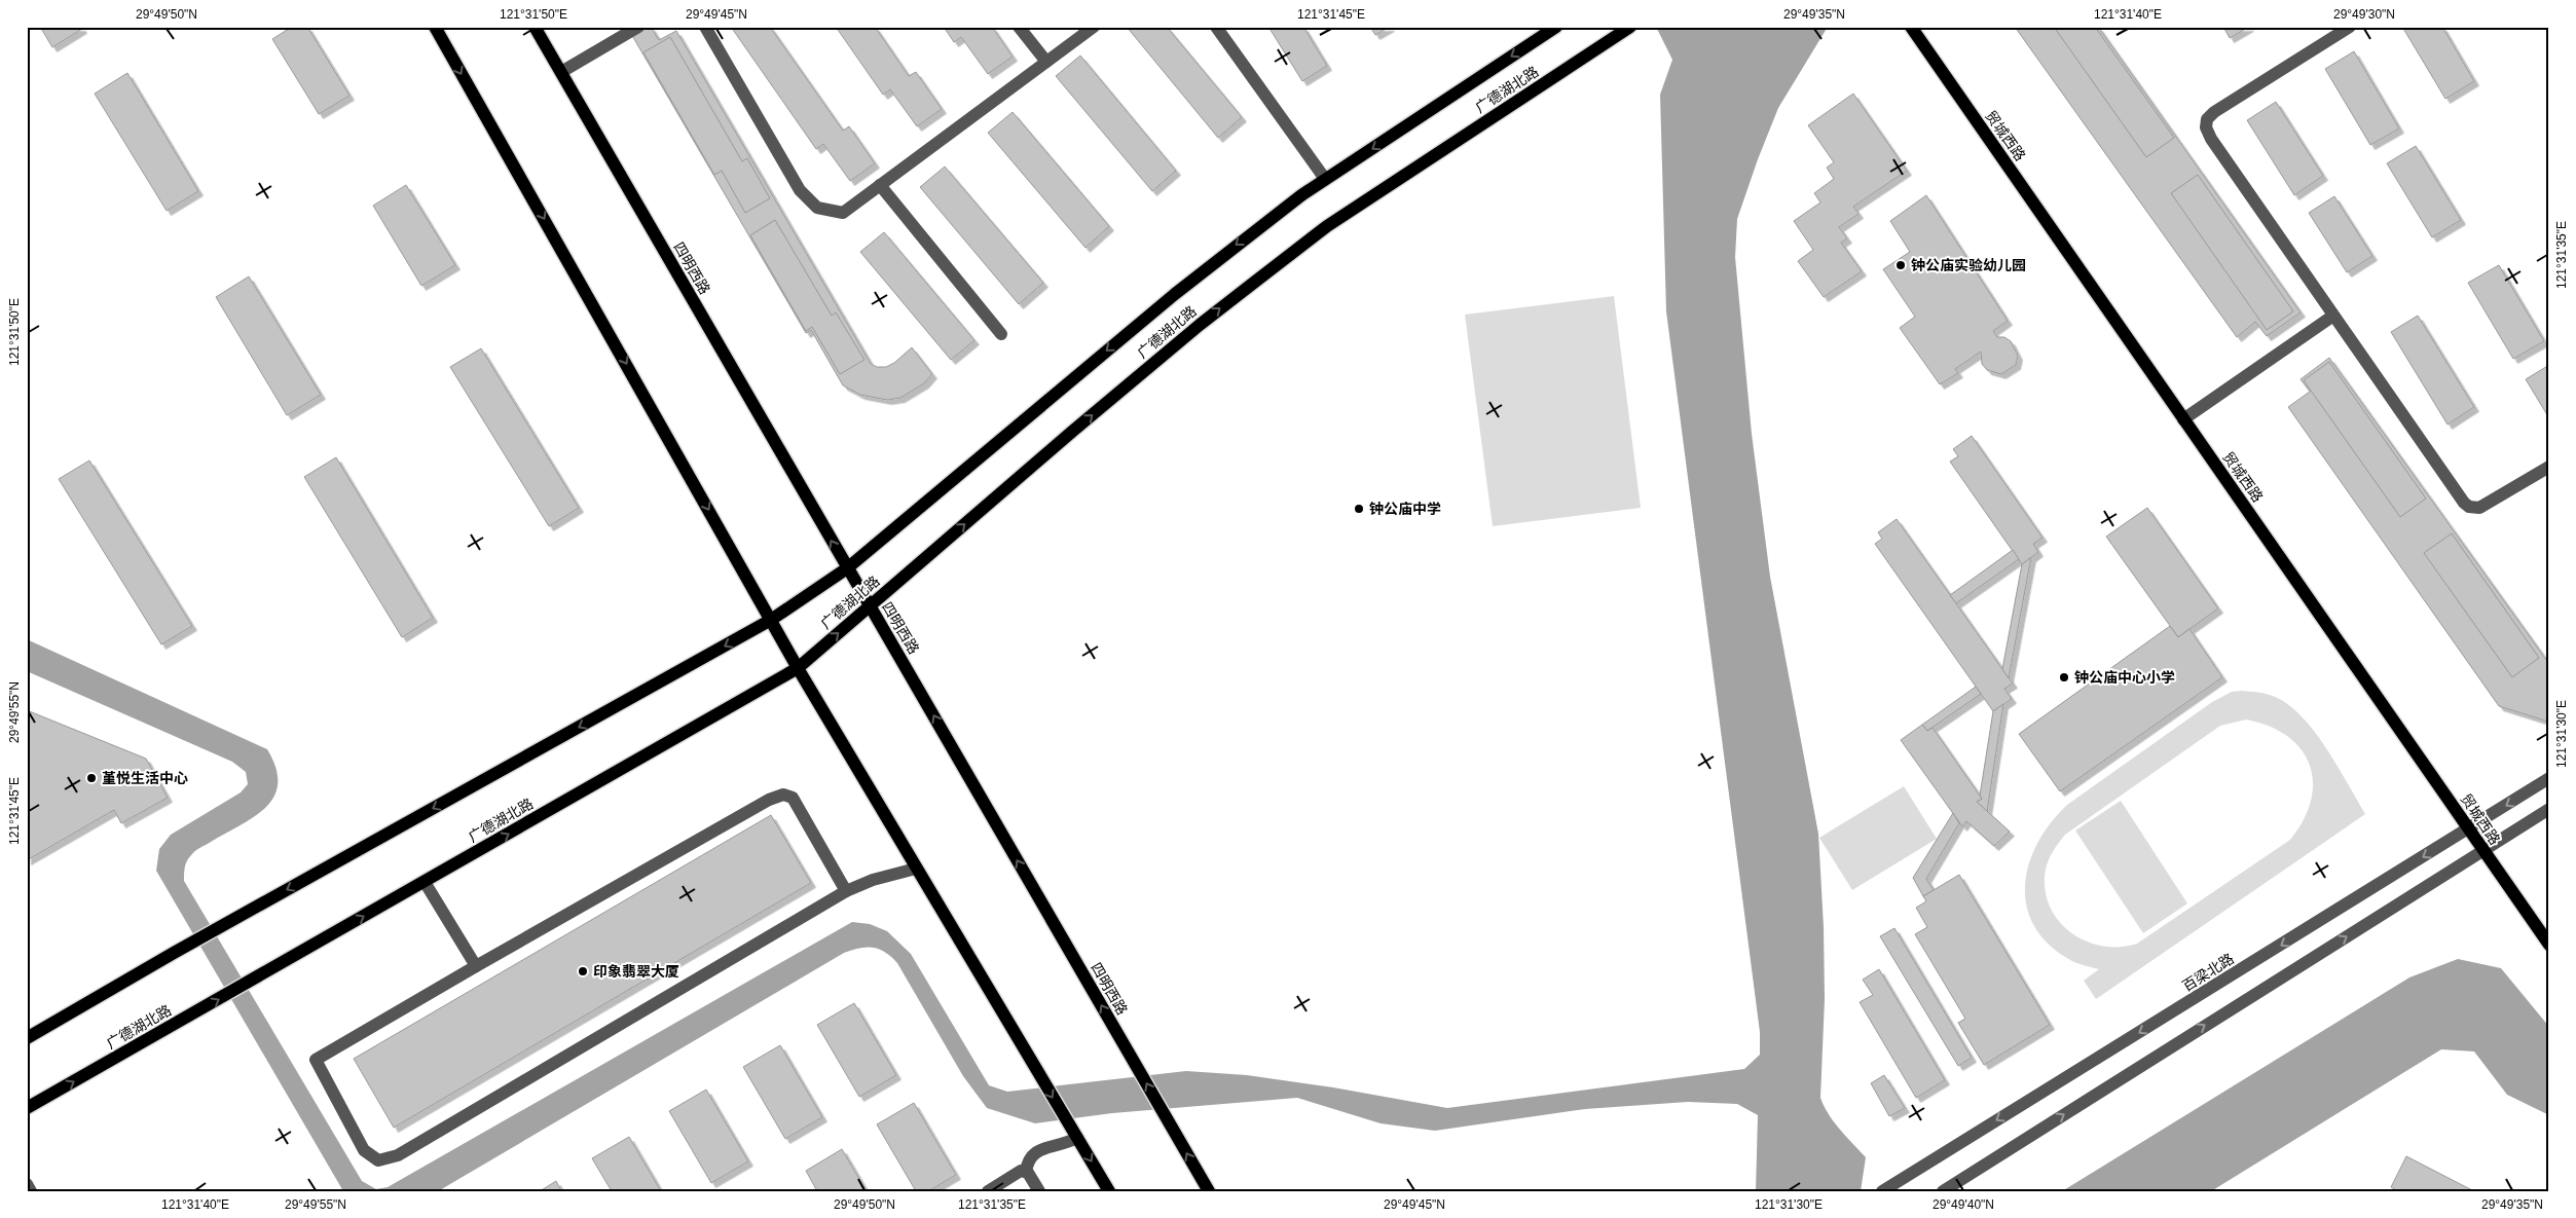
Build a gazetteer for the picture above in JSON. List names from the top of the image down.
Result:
{
  "streets": {
    "main road": ["广德湖北路", "贸城西路", "四明西路"],
    "street": ["百梁北路"]
  },
  "crossings": [
    ["广德湖北路", "四明西路"],
    ["贸城西路", "百梁北路"]
  ],
  "places": [
    "钟公庙实验幼儿园",
    "钟公庙中学",
    "钟公庙中心小学",
    "堇悦生活中心",
    "印象翡翠大厦"
  ],
  "coordinates": [
    "29°49'50\"N",
    "121°31'50\"E",
    "29°49'45\"N",
    "121°31'45\"E",
    "29°49'35\"N",
    "121°31'40\"E",
    "29°49'30\"N",
    "121°31'35\"E",
    "29°49'55\"N",
    "121°31'30\"E",
    "29°49'40\"N"
  ]
}
